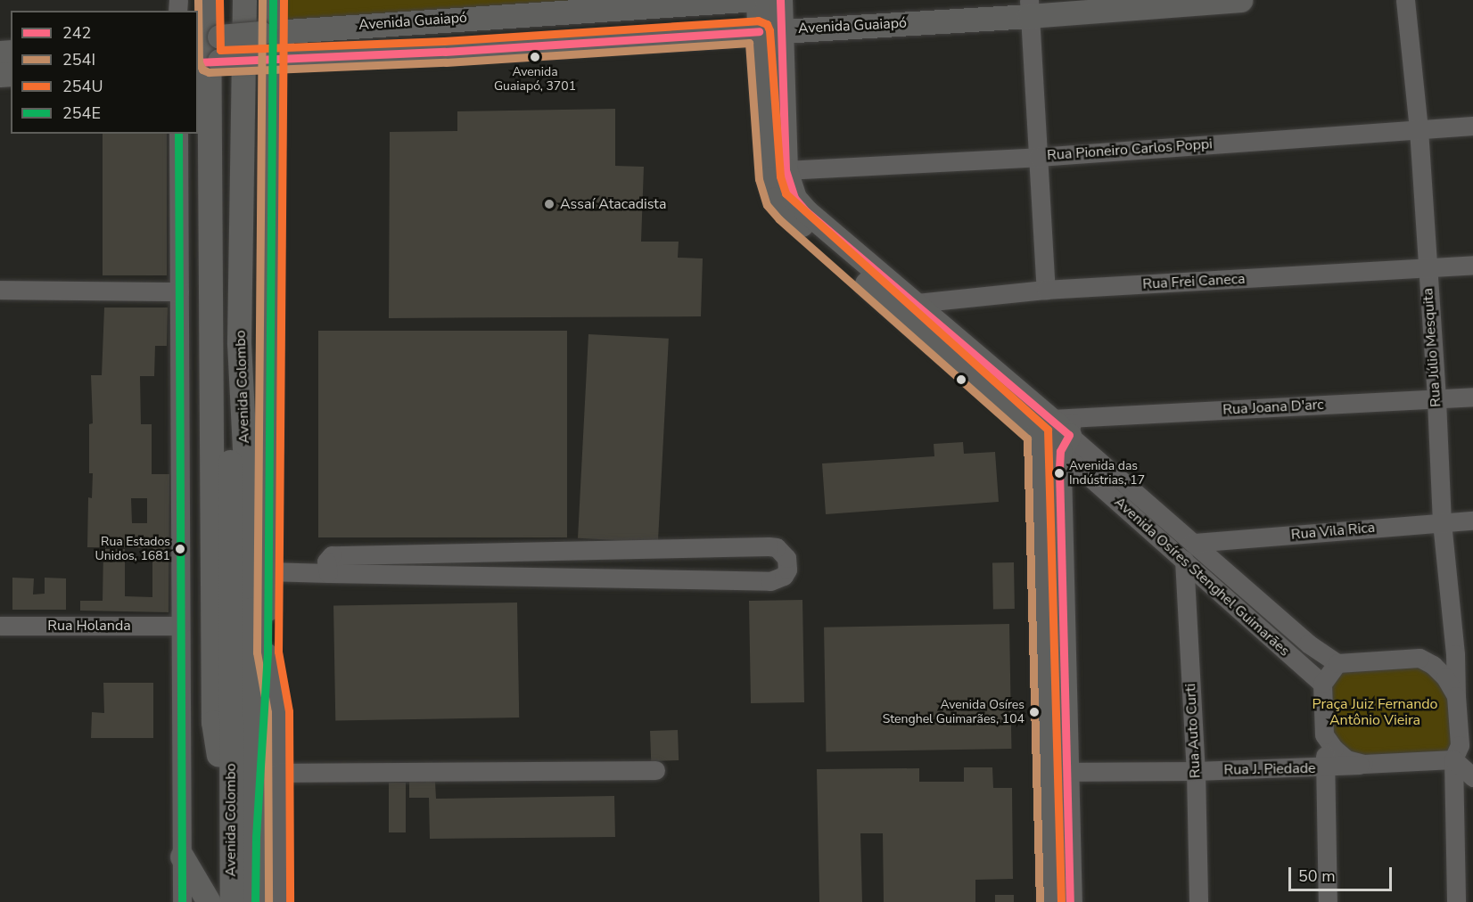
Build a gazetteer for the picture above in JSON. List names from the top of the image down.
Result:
{
  "streets": {
    "main road": ["Avenida Guaiapó", "Avenida Colombo", "Avenida Osíres Stenghel Guimarães"],
    "street": [
      "Rua Pioneiro Carlos Poppi",
      "Rua Frei Caneca",
      "Rua Júlio Mesquita",
      "Rua Joana D'arc",
      "Rua Vila Rica",
      "Rua Holanda",
      "Rua Auto Curti",
      "Rua J. Piedade"
    ]
  },
  "crossings": [
    ["Avenida Guaiapó", "Avenida Osíres Stenghel Guimarães"],
    ["Rua Pioneiro Carlos Poppi", "Rua Júlio Mesquita"],
    ["Rua Pioneiro Carlos Poppi", "Avenida Osíres Stenghel Guimarães"],
    ["Rua Frei Caneca", "Rua Júlio Mesquita"],
    ["Rua Frei Caneca", "Avenida Osíres Stenghel Guimarães"],
    ["Rua Júlio Mesquita", "Rua Joana D'arc"],
    ["Rua Júlio Mesquita", "Rua Vila Rica"],
    ["Rua Júlio Mesquita", "Avenida Osíres Stenghel Guimarães"],
    ["Rua Júlio Mesquita", "Rua J. Piedade"],
    ["Rua Joana D'arc", "Avenida Osíres Stenghel Guimarães"],
    ["Rua Vila Rica", "Avenida Osíres Stenghel Guimarães"],
    ["Avenida Osíres Stenghel Guimarães", "Rua Auto Curti"],
    ["Avenida Osíres Stenghel Guimarães", "Rua J. Piedade"],
    ["Rua Auto Curti", "Rua J. Piedade"]
  ],
  "parks": ["Praça Juiz Fernando Antônio Vieira"],
  "places": [
    "Avenida Guaiapó, 3701",
    "Assaí Atacadista",
    "Avenida das Indústrias, 17",
    "Rua Estados Unidos, 1681",
    "Avenida Osíres Stenghel Guimarães, 104"
  ],
  "lines": [
    "transit line 242",
    "transit line 254I",
    "transit line 254U",
    "transit line 254E"
  ],
  "legend": [
    "242",
    "254I",
    "254U",
    "254E"
  ],
  "scale_bar": "50 m"
}
